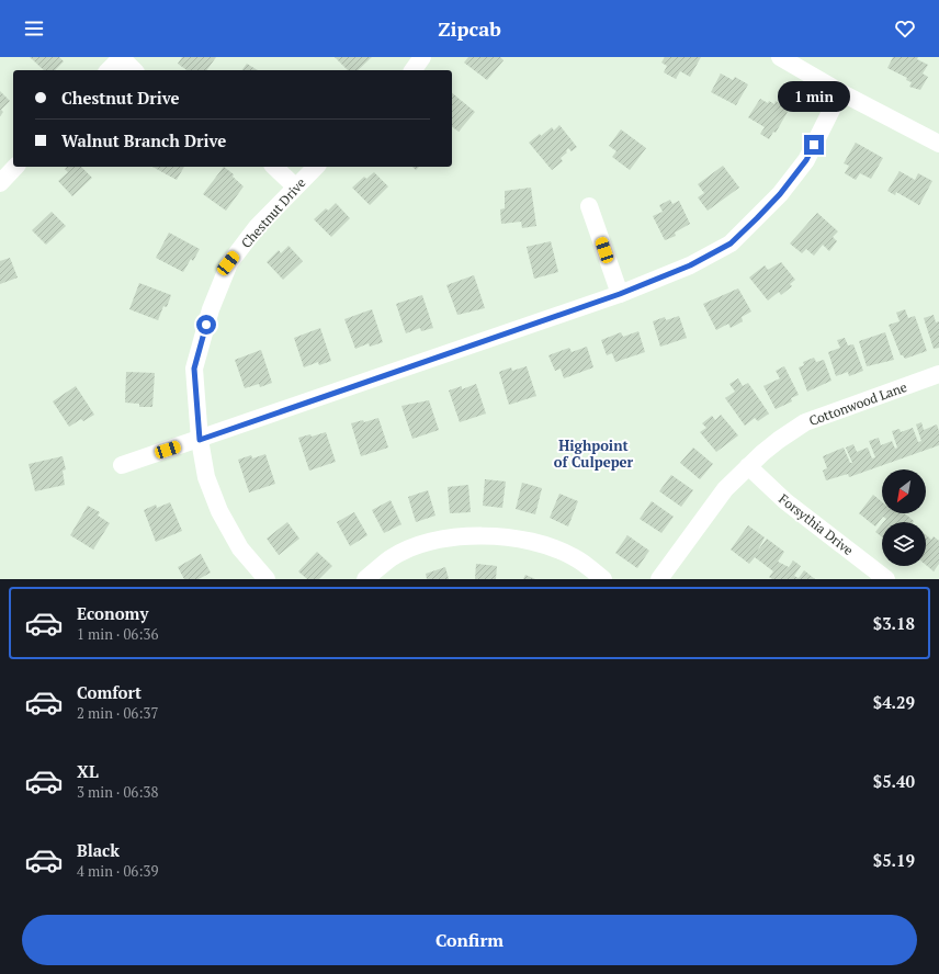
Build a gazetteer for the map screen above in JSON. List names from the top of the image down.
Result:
{
  "streets": {
    "street": ["Chestnut Drive", "Cottonwood Lane", "Forsythia Drive"]
  },
  "crossings": [
    ["Cottonwood Lane", "Forsythia Drive"]
  ],
  "districts": ["Highpoint of Culpeper"],
  "north": "bottom left",
  "page": {
    "header": "Zipcab",
    "banner": ["Chestnut Drive", "Walnut Branch Drive"],
    "bubble": "1 min",
    "list": [
      {
        "name": "Economy",
        "note": "1 min · 06:36",
        "value": "$3.18"
      },
      {
        "name": "Comfort",
        "note": "2 min · 06:37",
        "value": "$4.29"
      },
      {
        "name": "XL",
        "note": "3 min · 06:38",
        "value": "$5.40"
      },
      {
        "name": "Black",
        "note": "4 min · 06:39",
        "value": "$5.19"
      }
    ],
    "buttons": "Confirm"
  }
}
